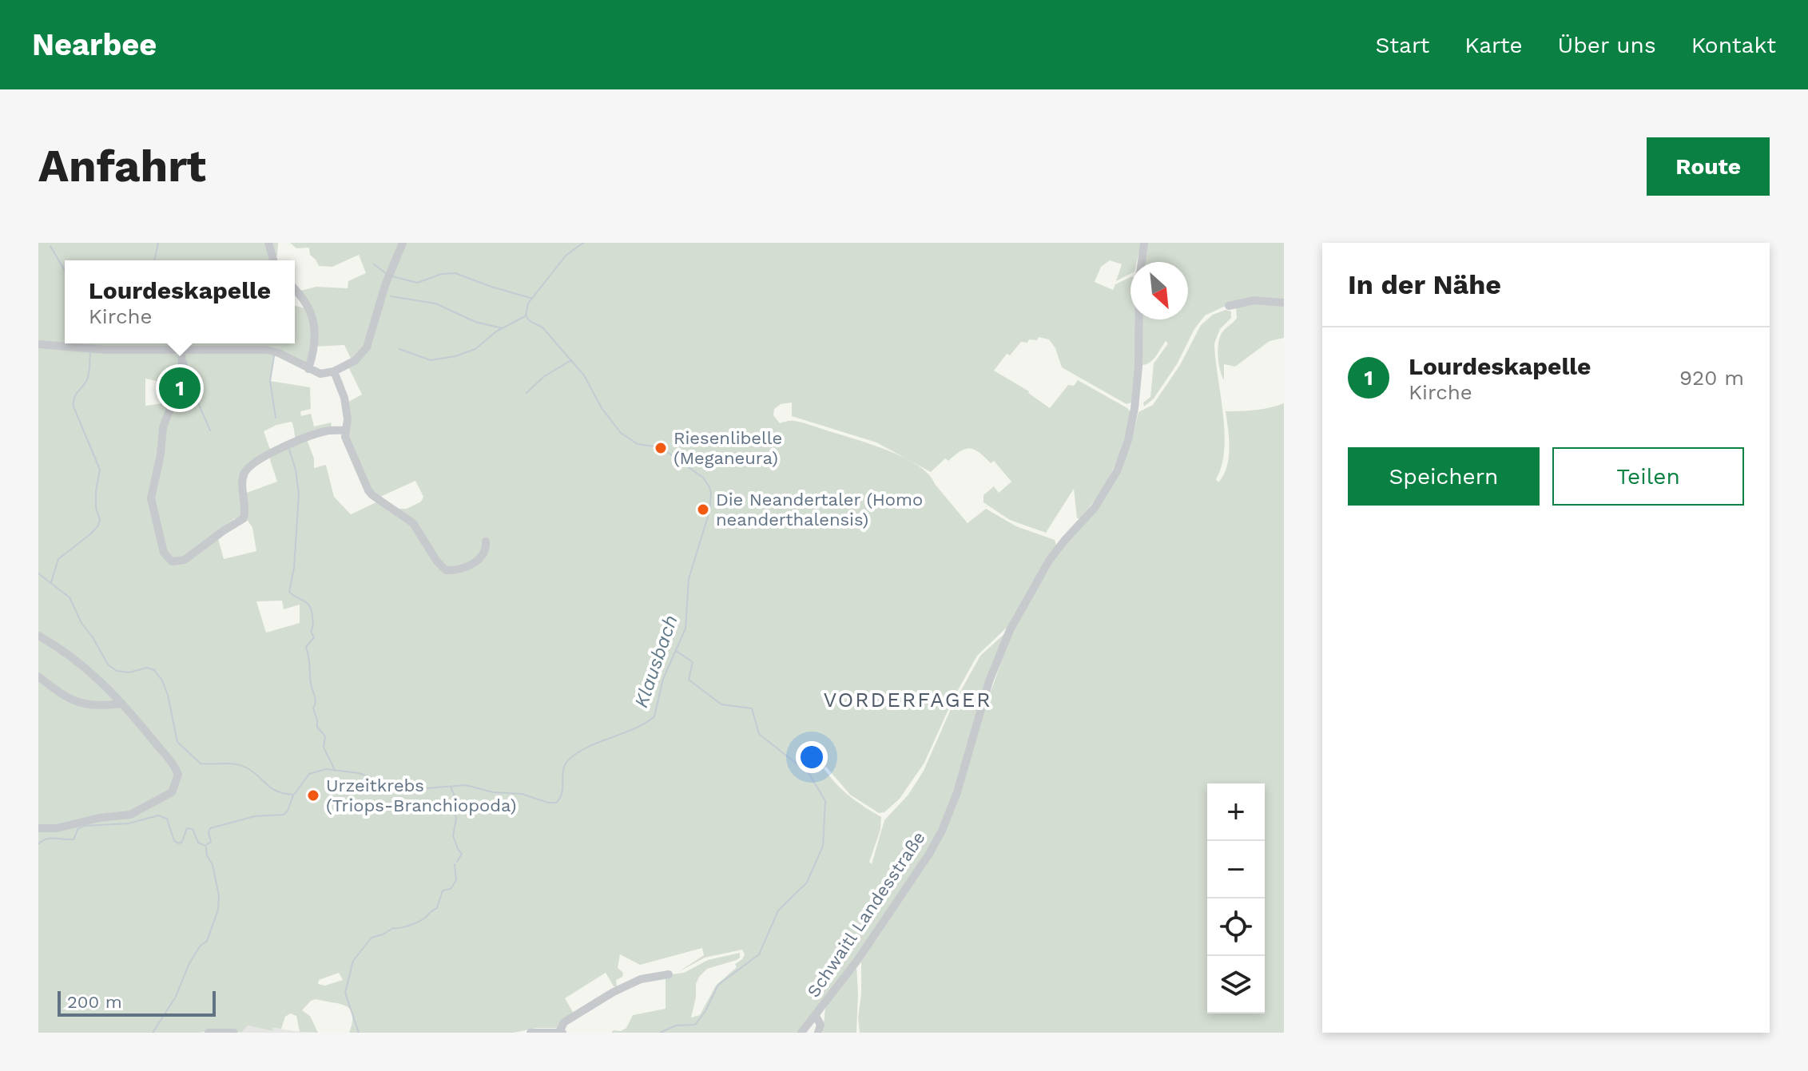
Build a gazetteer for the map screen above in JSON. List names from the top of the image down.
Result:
{
  "streets": {
    "street": ["Schwaitl Landesstraße"]
  },
  "districts": ["VORDERFAGER"],
  "water": ["Klausbach"],
  "places": ["Riesenlibelle (Meganeura)", "Die Neandertaler (Homo neanderthalensis)", "Urzeitkrebs (Triops-Branchiopoda)"],
  "scale_bar": "200 m",
  "north": "bottom right",
  "page": {
    "header": "Nearbee",
    "nav": [
      "Start",
      "Karte",
      "Über uns",
      "Kontakt"
    ],
    "buttons": [
      "Route",
      ["Speichern", "Teilen"]
    ],
    "title": "Anfahrt",
    "heading": "In der Nähe",
    "popup": ["Lourdeskapelle", "Kirche"],
    "list": [
      {
        "mark": "1",
        "name": "Lourdeskapelle",
        "note": "Kirche",
        "value": "920 m"
      }
    ],
    "pins": "1",
    "map_buttons": ["+", "−"],
    "scale": "200 m"
  }
}
